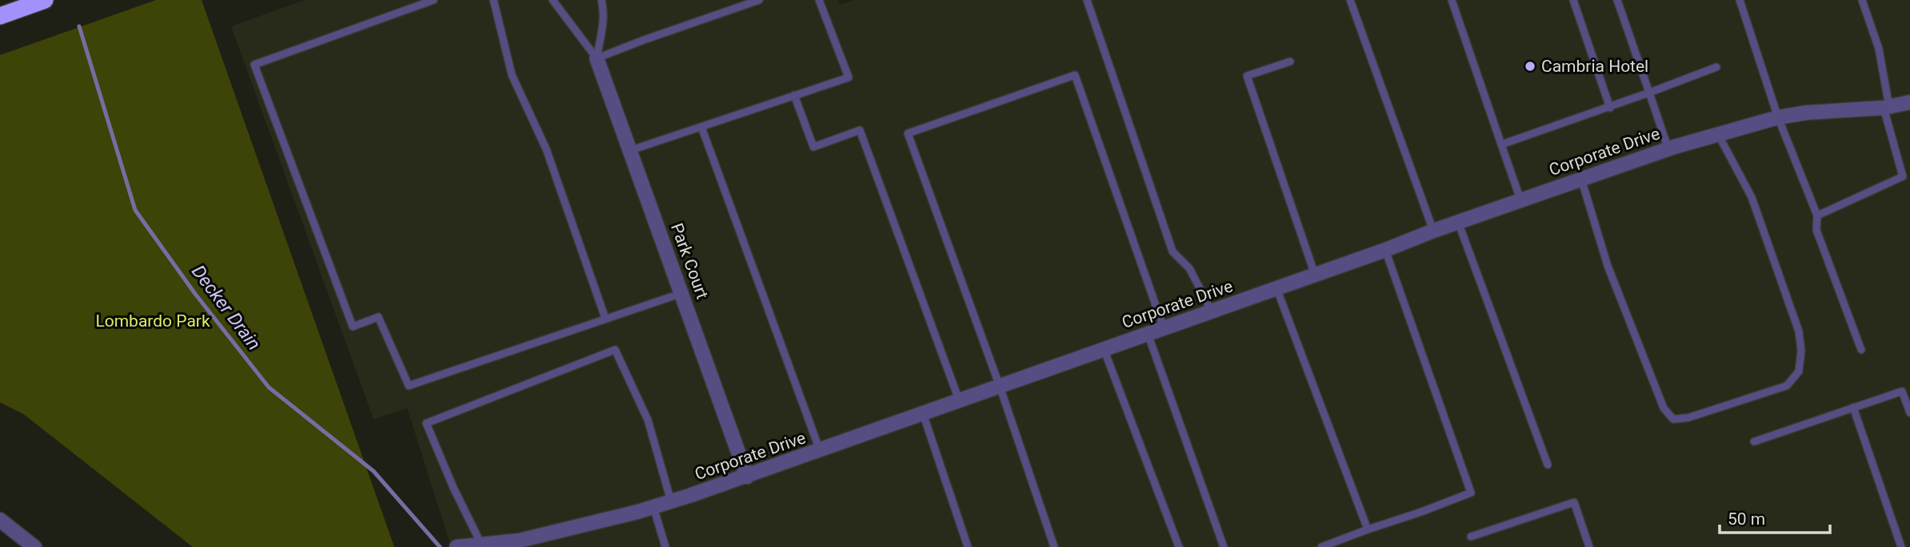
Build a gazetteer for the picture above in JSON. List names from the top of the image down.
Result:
{
  "streets": {
    "street": ["Corporate Drive", "Park Court"]
  },
  "crossings": [
    ["Corporate Drive", "Park Court"]
  ],
  "water": ["Decker Drain"],
  "parks": ["Lombardo Park"],
  "places": ["Cambria Hotel"],
  "scale_bar": "50 m"
}
